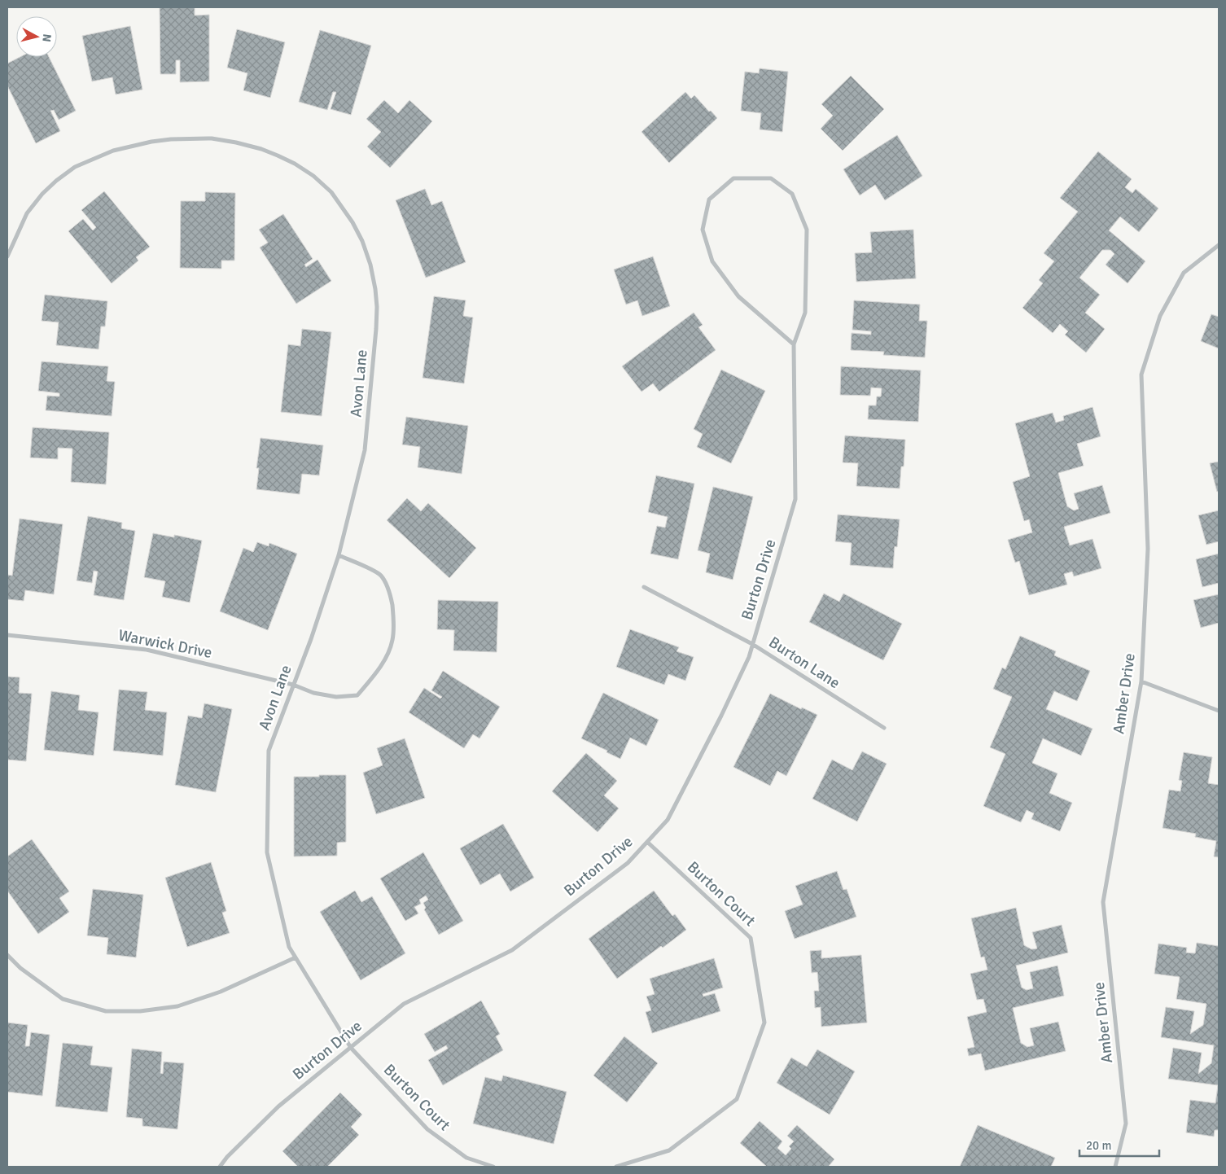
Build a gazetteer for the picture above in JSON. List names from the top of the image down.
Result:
{
  "streets": {
    "street": [
      "Avon Lane",
      "Burton Drive",
      "Warwick Drive",
      "Burton Lane",
      "Amber Drive",
      "Burton Court"
    ]
  },
  "crossings": [
    ["Avon Lane", "Burton Drive"],
    ["Avon Lane", "Warwick Drive"],
    ["Avon Lane", "Burton Court"],
    ["Burton Drive", "Burton Lane"],
    ["Burton Drive", "Burton Court"]
  ],
  "scale_bar": "20 m",
  "north": "right"
}
